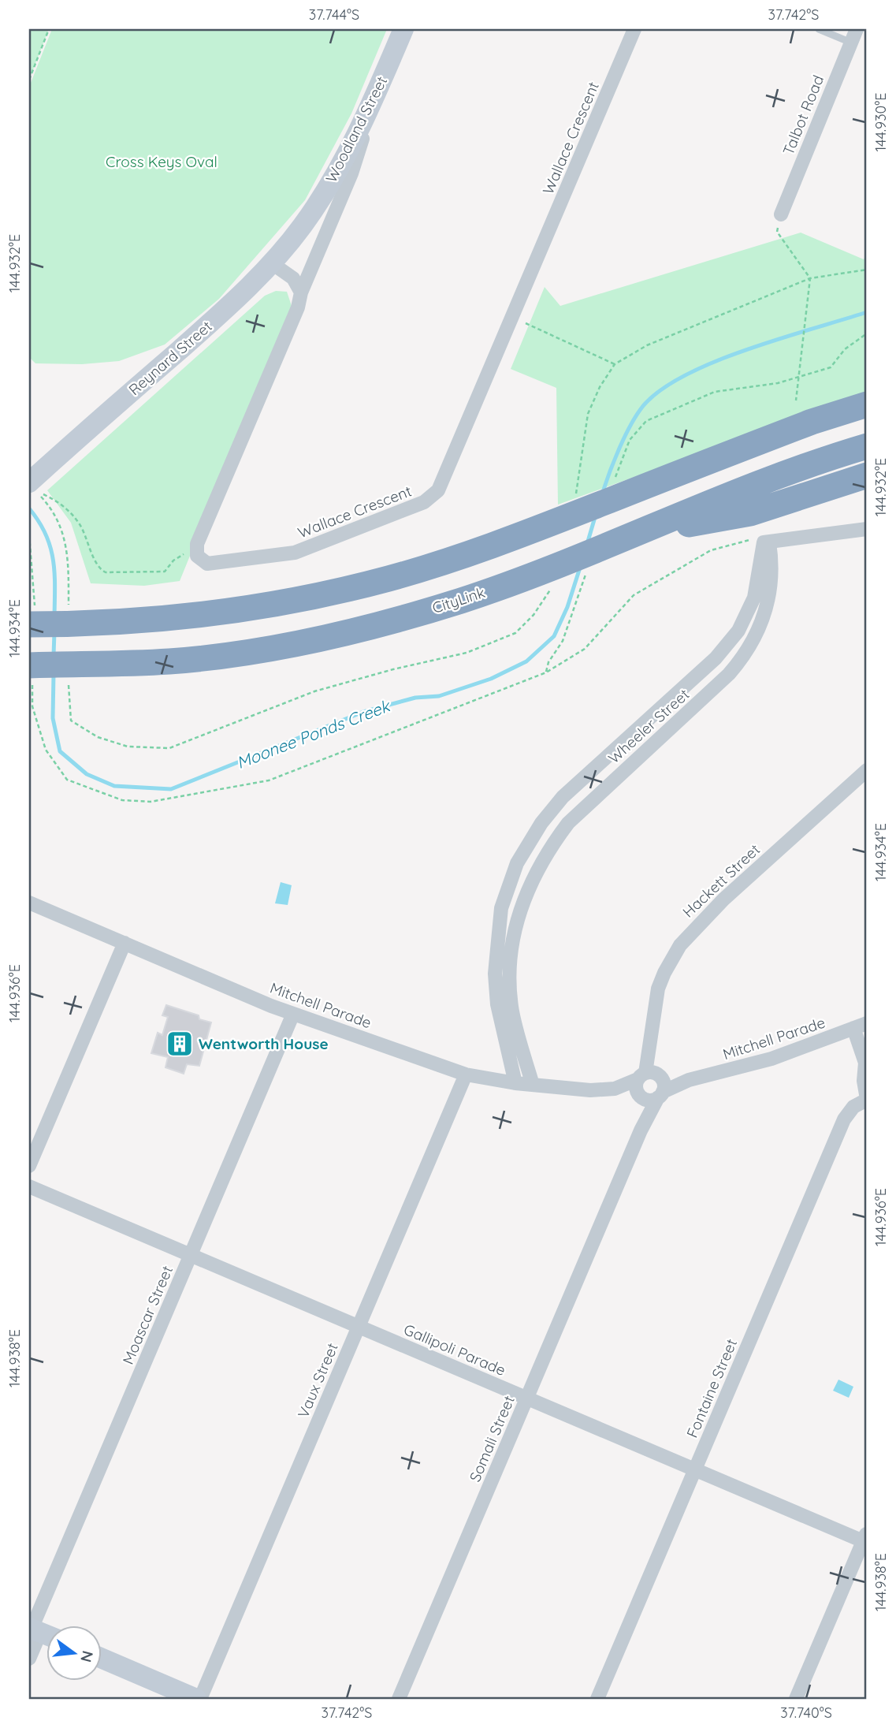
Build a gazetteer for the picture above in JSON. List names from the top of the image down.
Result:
{
  "streets": {
    "highway": ["CityLink"],
    "street": [
      "Talbot Road",
      "Woodland Street",
      "Wallace Crescent",
      "Reynard Street",
      "Wheeler Street",
      "Hackett Street",
      "Mitchell Parade",
      "Moascar Street",
      "Gallipoli Parade",
      "Vaux Street",
      "Fontaine Street",
      "Somali Street"
    ]
  },
  "crossings": [
    ["Woodland Street", "Reynard Street"],
    ["Wheeler Street", "Mitchell Parade"],
    ["Hackett Street", "Mitchell Parade"],
    ["Hackett Street", "Somali Street"],
    ["Mitchell Parade", "Moascar Street"],
    ["Mitchell Parade", "Vaux Street"],
    ["Mitchell Parade", "Fontaine Street"],
    ["Mitchell Parade", "Somali Street"],
    ["Moascar Street", "Gallipoli Parade"],
    ["Gallipoli Parade", "Vaux Street"],
    ["Gallipoli Parade", "Fontaine Street"],
    ["Gallipoli Parade", "Somali Street"]
  ],
  "water": ["Moonee Ponds Creek"],
  "parks": ["Cross Keys Oval"],
  "places": {
    "building": ["Wentworth House"]
  },
  "north": "right",
  "coordinates": [
    "37.744°S",
    "37.742°S",
    "144.930°E",
    "144.932°E",
    "144.934°E",
    "144.936°E",
    "144.938°E",
    "37.740°S"
  ]
}
